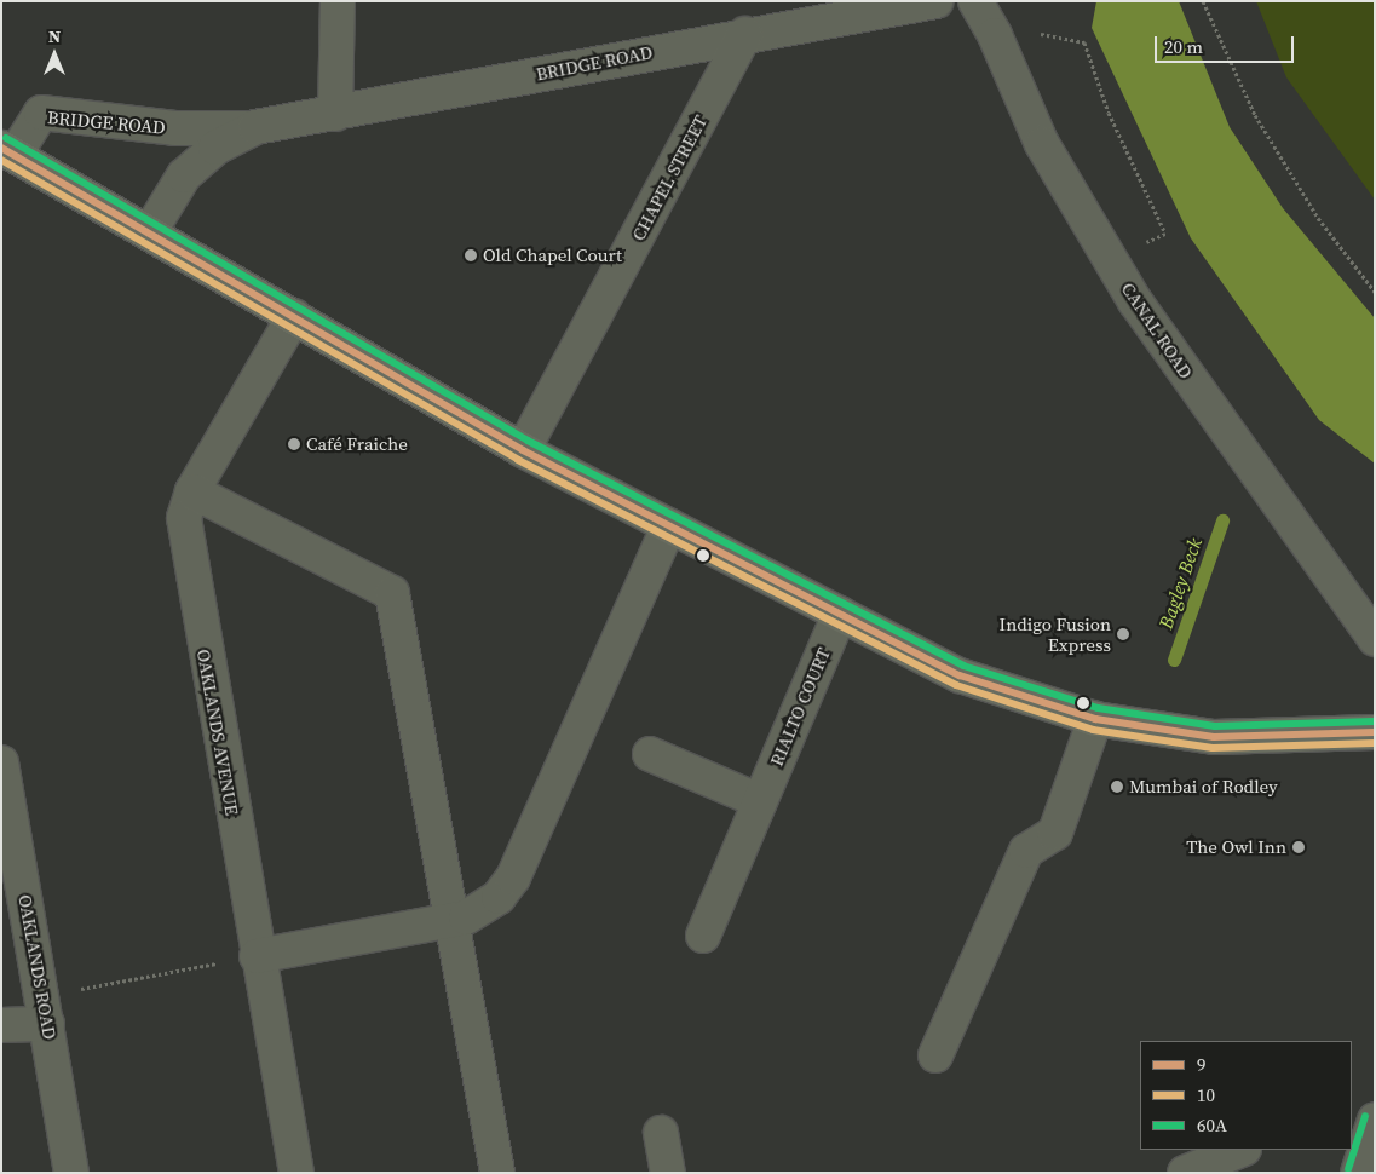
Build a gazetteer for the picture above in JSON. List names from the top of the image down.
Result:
{
  "streets": {
    "street": [
      "BRIDGE ROAD",
      "CHAPEL STREET",
      "CANAL ROAD",
      "RIALTO COURT",
      "OAKLANDS AVENUE",
      "OAKLANDS ROAD"
    ]
  },
  "crossings": [
    ["BRIDGE ROAD", "CHAPEL STREET"]
  ],
  "water": ["Bagley Beck"],
  "places": [
    "Old Chapel Court",
    "Café Fraiche",
    "Indigo Fusion Express",
    "Mumbai of Rodley",
    "The Owl Inn"
  ],
  "lines": ["transit line 60A", "transit line 9", "transit line 10"],
  "legend": ["9", "10", "60A"],
  "scale_bar": "20 m",
  "north": "top"
}
